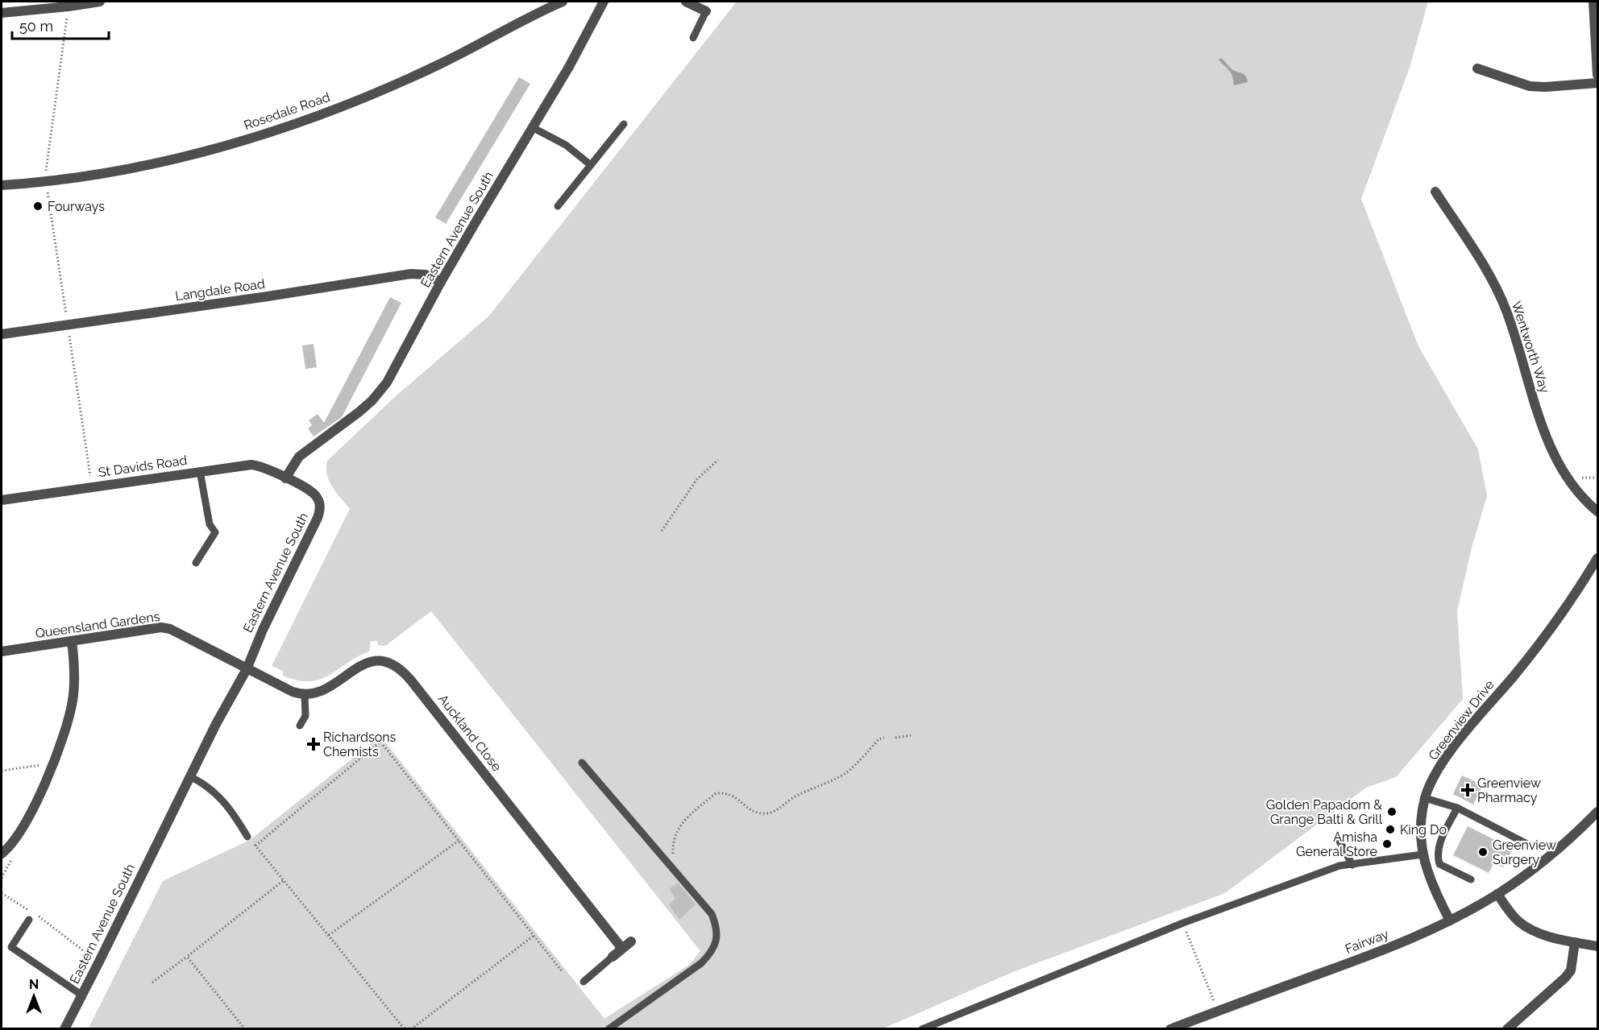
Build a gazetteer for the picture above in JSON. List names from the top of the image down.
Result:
{
  "streets": {
    "street": [
      "Rosedale Road",
      "Eastern Avenue South",
      "Langdale Road",
      "Wentworth Way",
      "St Davids Road",
      "Queensland Gardens",
      "Greenview Drive",
      "Auckland Close",
      "Fairway"
    ]
  },
  "crossings": [
    ["Eastern Avenue South", "Langdale Road"],
    ["Eastern Avenue South", "St Davids Road"],
    ["Eastern Avenue South", "Queensland Gardens"],
    ["Greenview Drive", "Fairway"]
  ],
  "places": {
    "other": [
      "Fourways",
      "Golden Papadom & Grange Balti & Grill",
      "King Do",
      "Amisha General Store",
      "Greenview Surgery"
    ],
    "health": ["Richardsons Chemists", "Greenview Pharmacy"]
  },
  "scale_bar": "50 m",
  "north": "top"
}
